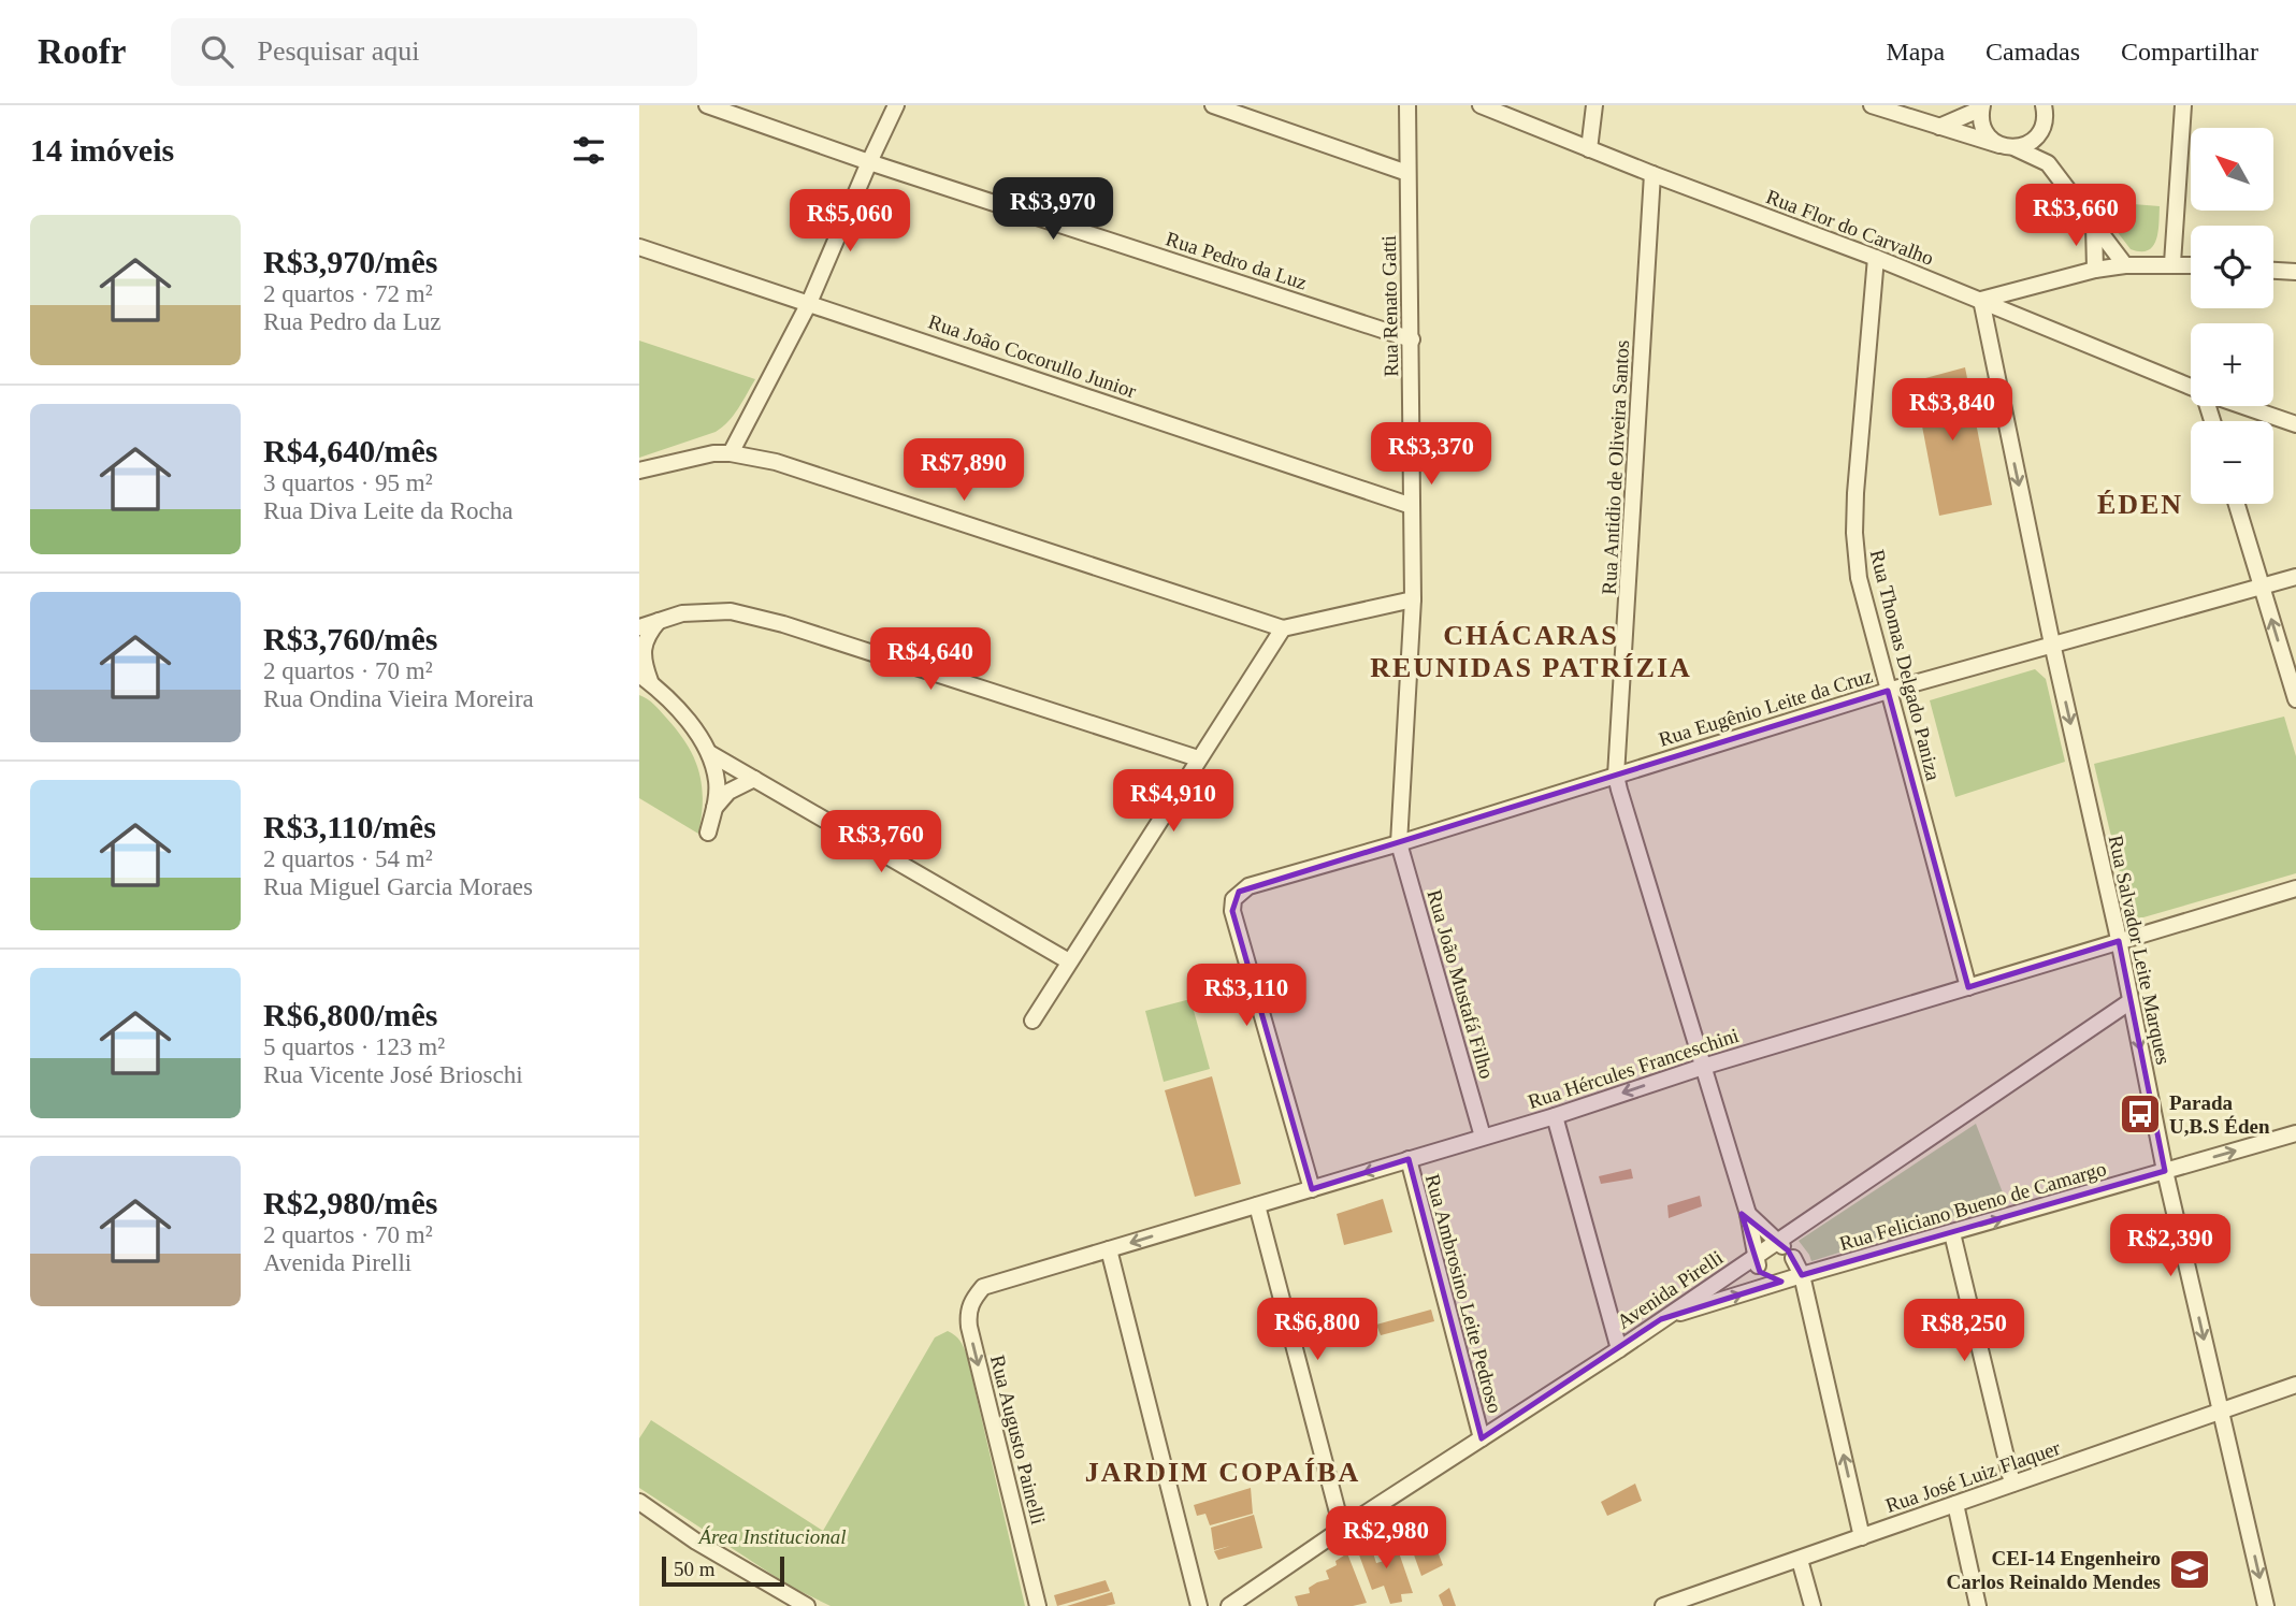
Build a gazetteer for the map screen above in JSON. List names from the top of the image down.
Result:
{
  "streets": {
    "street": [
      "Rua Flor do Carvalho",
      "Rua Pedro da Luz",
      "Rua Renato Gatti",
      "Rua João Cocorullo Junior",
      "Rua Antidio de Oliveira Santos",
      "Rua Thomas Delgado Paniza",
      "Rua Eugênio Leite da Cruz",
      "Rua Salvador Leite Marques",
      "Rua João Mustafá Filho",
      "Rua Hércules Franceschini",
      "Rua Feliciano Bueno de Camargo",
      "Avenida Pirelli",
      "Rua Ambrosino Leite Pedroso",
      "Rua Augusto Painelli",
      "Rua José Luiz Flaquer"
    ]
  },
  "crossings": [
    ["Rua Flor do Carvalho", "Rua Antidio de Oliveira Santos"],
    ["Rua Flor do Carvalho", "Rua Thomas Delgado Paniza"],
    ["Rua Flor do Carvalho", "Rua Salvador Leite Marques"],
    ["Rua Pedro da Luz", "Rua Renato Gatti"],
    ["Rua Renato Gatti", "Rua João Cocorullo Junior"],
    ["Rua Renato Gatti", "Rua Eugênio Leite da Cruz"],
    ["Rua Renato Gatti", "Rua João Mustafá Filho"],
    ["Rua Antidio de Oliveira Santos", "Rua Eugênio Leite da Cruz"],
    ["Rua Antidio de Oliveira Santos", "Rua Hércules Franceschini"],
    ["Rua Antidio de Oliveira Santos", "Avenida Pirelli"],
    ["Rua Thomas Delgado Paniza", "Rua Eugênio Leite da Cruz"],
    ["Rua Thomas Delgado Paniza", "Rua Hércules Franceschini"],
    ["Rua Eugênio Leite da Cruz", "Rua Salvador Leite Marques"],
    ["Rua Eugênio Leite da Cruz", "Rua João Mustafá Filho"],
    ["Rua Eugênio Leite da Cruz", "Rua Hércules Franceschini"],
    ["Rua Salvador Leite Marques", "Rua Hércules Franceschini"],
    ["Rua Salvador Leite Marques", "Rua Feliciano Bueno de Camargo"],
    ["Rua Salvador Leite Marques", "Avenida Pirelli"],
    ["Rua Salvador Leite Marques", "Rua José Luiz Flaquer"],
    ["Rua João Mustafá Filho", "Rua Hércules Franceschini"],
    ["Rua Hércules Franceschini", "Rua Ambrosino Leite Pedroso"],
    ["Rua Hércules Franceschini", "Rua Augusto Painelli"],
    ["Rua Feliciano Bueno de Camargo", "Avenida Pirelli"],
    ["Avenida Pirelli", "Rua Ambrosino Leite Pedroso"]
  ],
  "one_way": ["Rua Salvador Leite Marques", "Rua Feliciano Bueno de Camargo", "Rua Augusto Painelli"],
  "districts": ["ÉDEN", "CHÁCARAS REUNIDAS PATRÍZIA", "JARDIM COPAÍBA"],
  "parks": ["Área Institucional"],
  "places": {
    "bus stop": ["Parada U,B.S Éden"],
    "school or university": ["CEI-14 Engenheiro Carlos Reinaldo Mendes"]
  },
  "scale_bar": "50 m",
  "north": "top left",
  "page": {
    "header": "Roofr",
    "search": "Pesquisar aqui",
    "nav": ["Mapa", "Camadas", "Compartilhar"],
    "heading": "14 imóveis",
    "map_buttons": ["+", "−"],
    "price": [
      "R$3,970",
      "R$3,660",
      "R$5,060",
      "R$3,840",
      "R$3,370",
      "R$7,890",
      "R$4,640",
      "R$4,910",
      "R$3,760",
      "R$3,110",
      "R$2,390",
      "R$6,800",
      "R$8,250",
      "R$2,980"
    ],
    "list": [
      {
        "name": "R$3,970/mês",
        "note": "2 quartos · 72 m² · Rua Pedro da Luz"
      },
      {
        "name": "R$4,640/mês",
        "note": "3 quartos · 95 m² · Rua Diva Leite da Rocha"
      },
      {
        "name": "R$3,760/mês",
        "note": "2 quartos · 70 m² · Rua Ondina Vieira Moreira"
      },
      {
        "name": "R$3,110/mês",
        "note": "2 quartos · 54 m² · Rua Miguel Garcia Moraes"
      },
      {
        "name": "R$6,800/mês",
        "note": "5 quartos · 123 m² · Rua Vicente José Brioschi"
      },
      {
        "name": "R$2,980/mês",
        "note": "2 quartos · 70 m² · Avenida Pirelli"
      }
    ],
    "scale": "50 m"
  }
}
